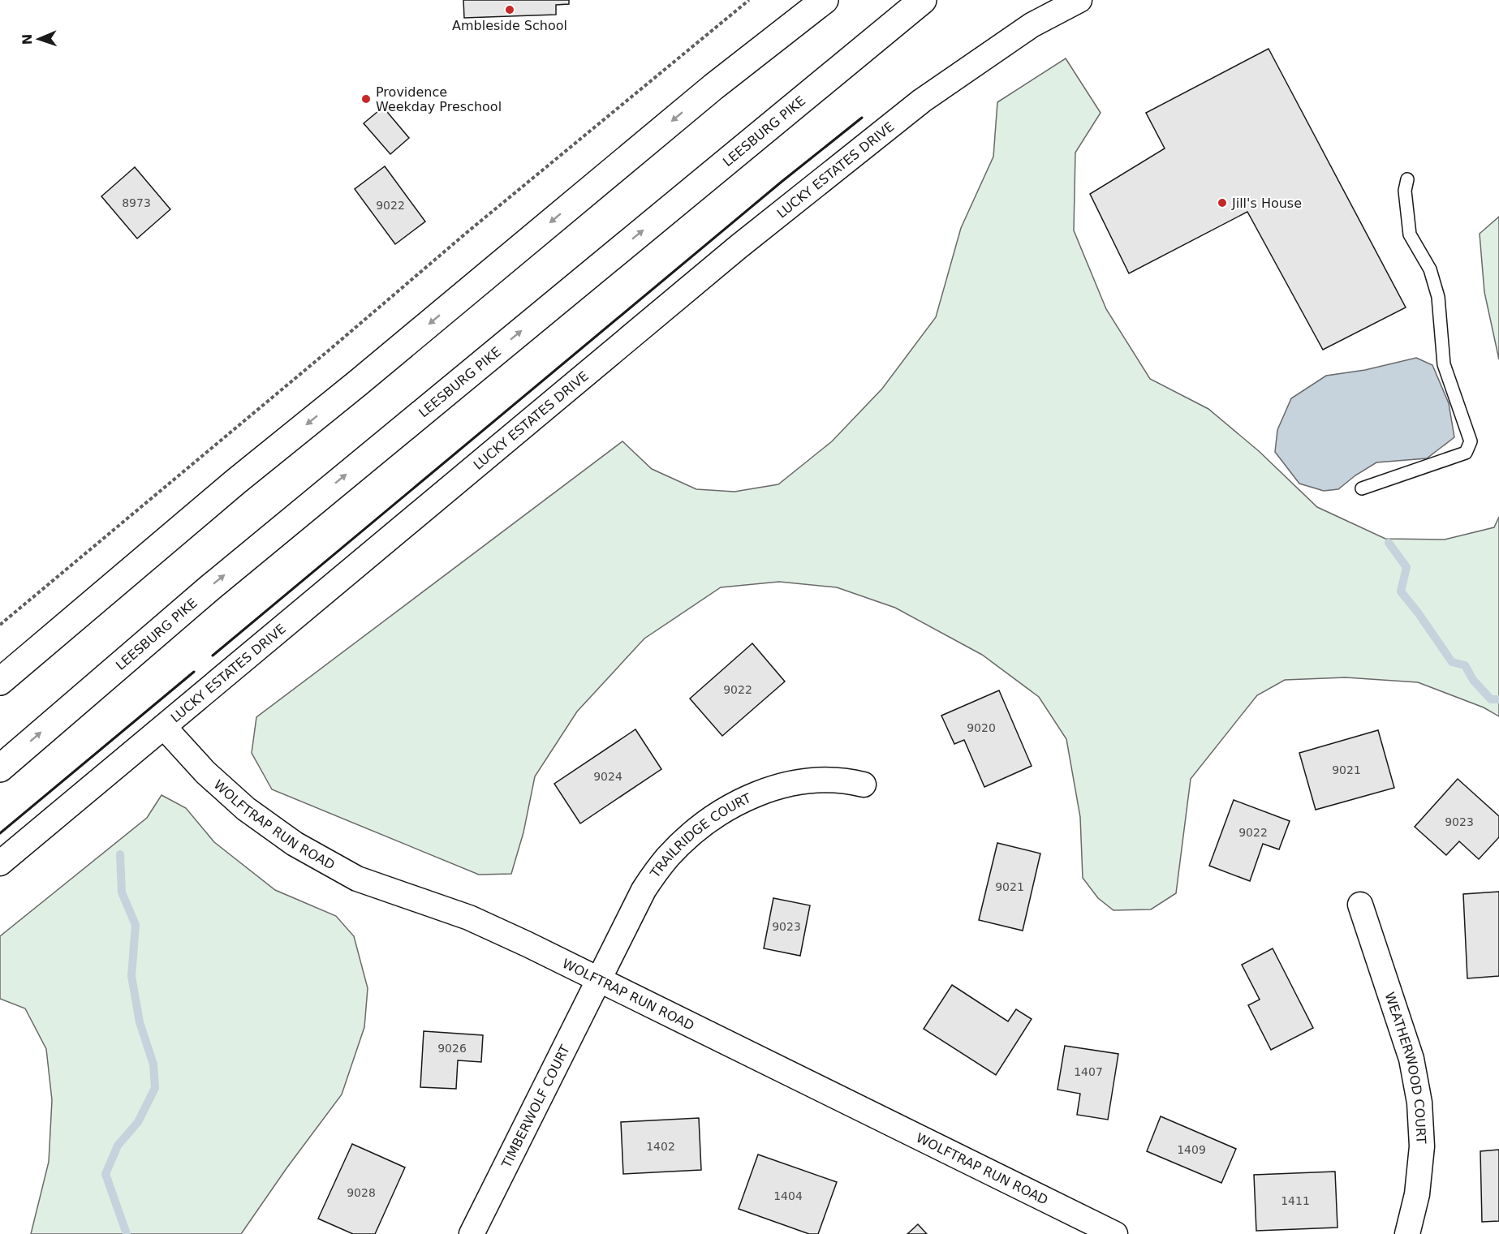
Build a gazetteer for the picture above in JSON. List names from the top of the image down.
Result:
{
  "streets": {
    "highway": ["LEESBURG PIKE"],
    "street": [
      "LUCKY ESTATES DRIVE",
      "WOLFTRAP RUN ROAD",
      "TRAILRIDGE COURT",
      "WEATHERWOOD COURT",
      "TIMBERWOLF COURT"
    ]
  },
  "crossings": [
    ["LUCKY ESTATES DRIVE", "WOLFTRAP RUN ROAD"],
    ["WOLFTRAP RUN ROAD", "TRAILRIDGE COURT"],
    ["WOLFTRAP RUN ROAD", "TIMBERWOLF COURT"],
    ["TRAILRIDGE COURT", "TIMBERWOLF COURT"]
  ],
  "places": ["Ambleside School", "Providence Weekday Preschool", "Jill's House"],
  "house_numbers": [
    "8973",
    "9022",
    "9022",
    "9020",
    "9021",
    "9024",
    "9023",
    "9022",
    "9021",
    "9023",
    "9026",
    "1407",
    "1402",
    "1409",
    "9028",
    "1404",
    "1411"
  ],
  "north": "left"
}
